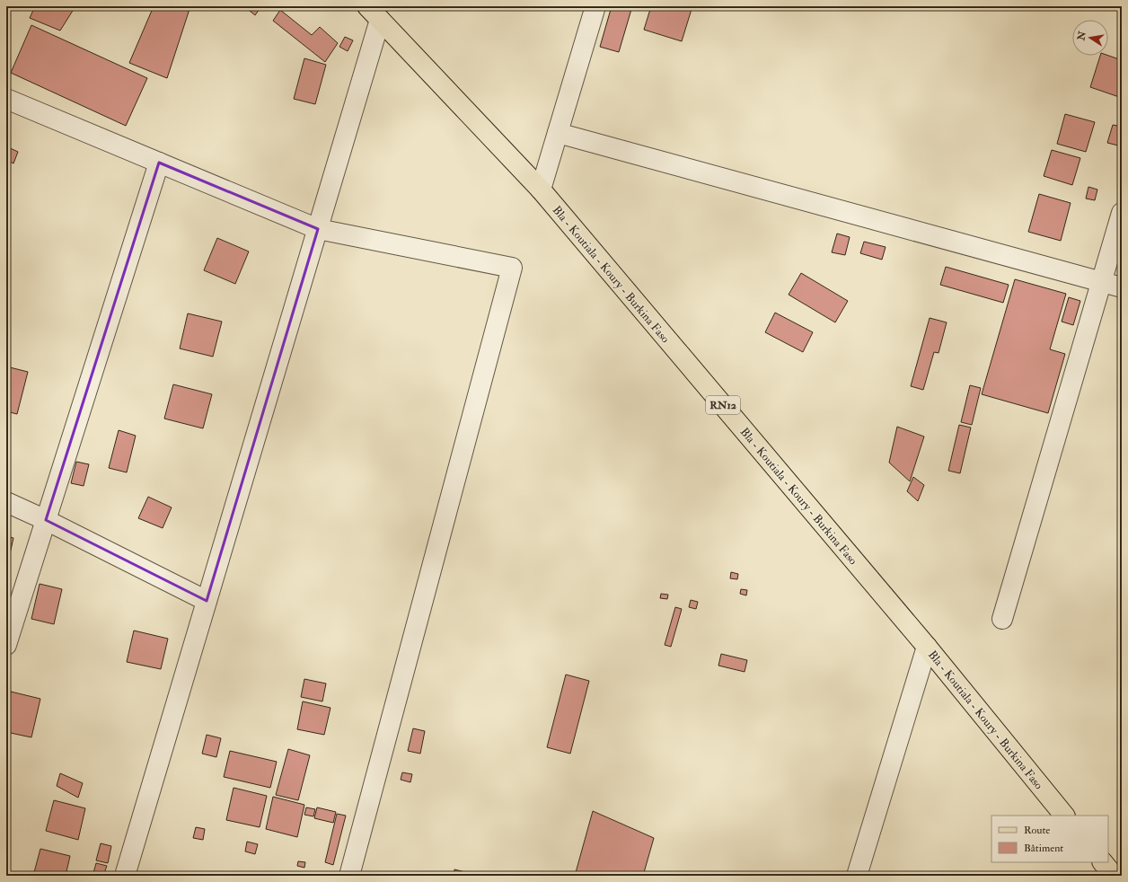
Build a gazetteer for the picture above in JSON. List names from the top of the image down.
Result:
{
  "streets": {
    "main road": ["Bla - Koutiala - Koury - Burkina Faso", "RN12"]
  },
  "legend": ["Route", "Bâtiment"],
  "north": "left"
}
